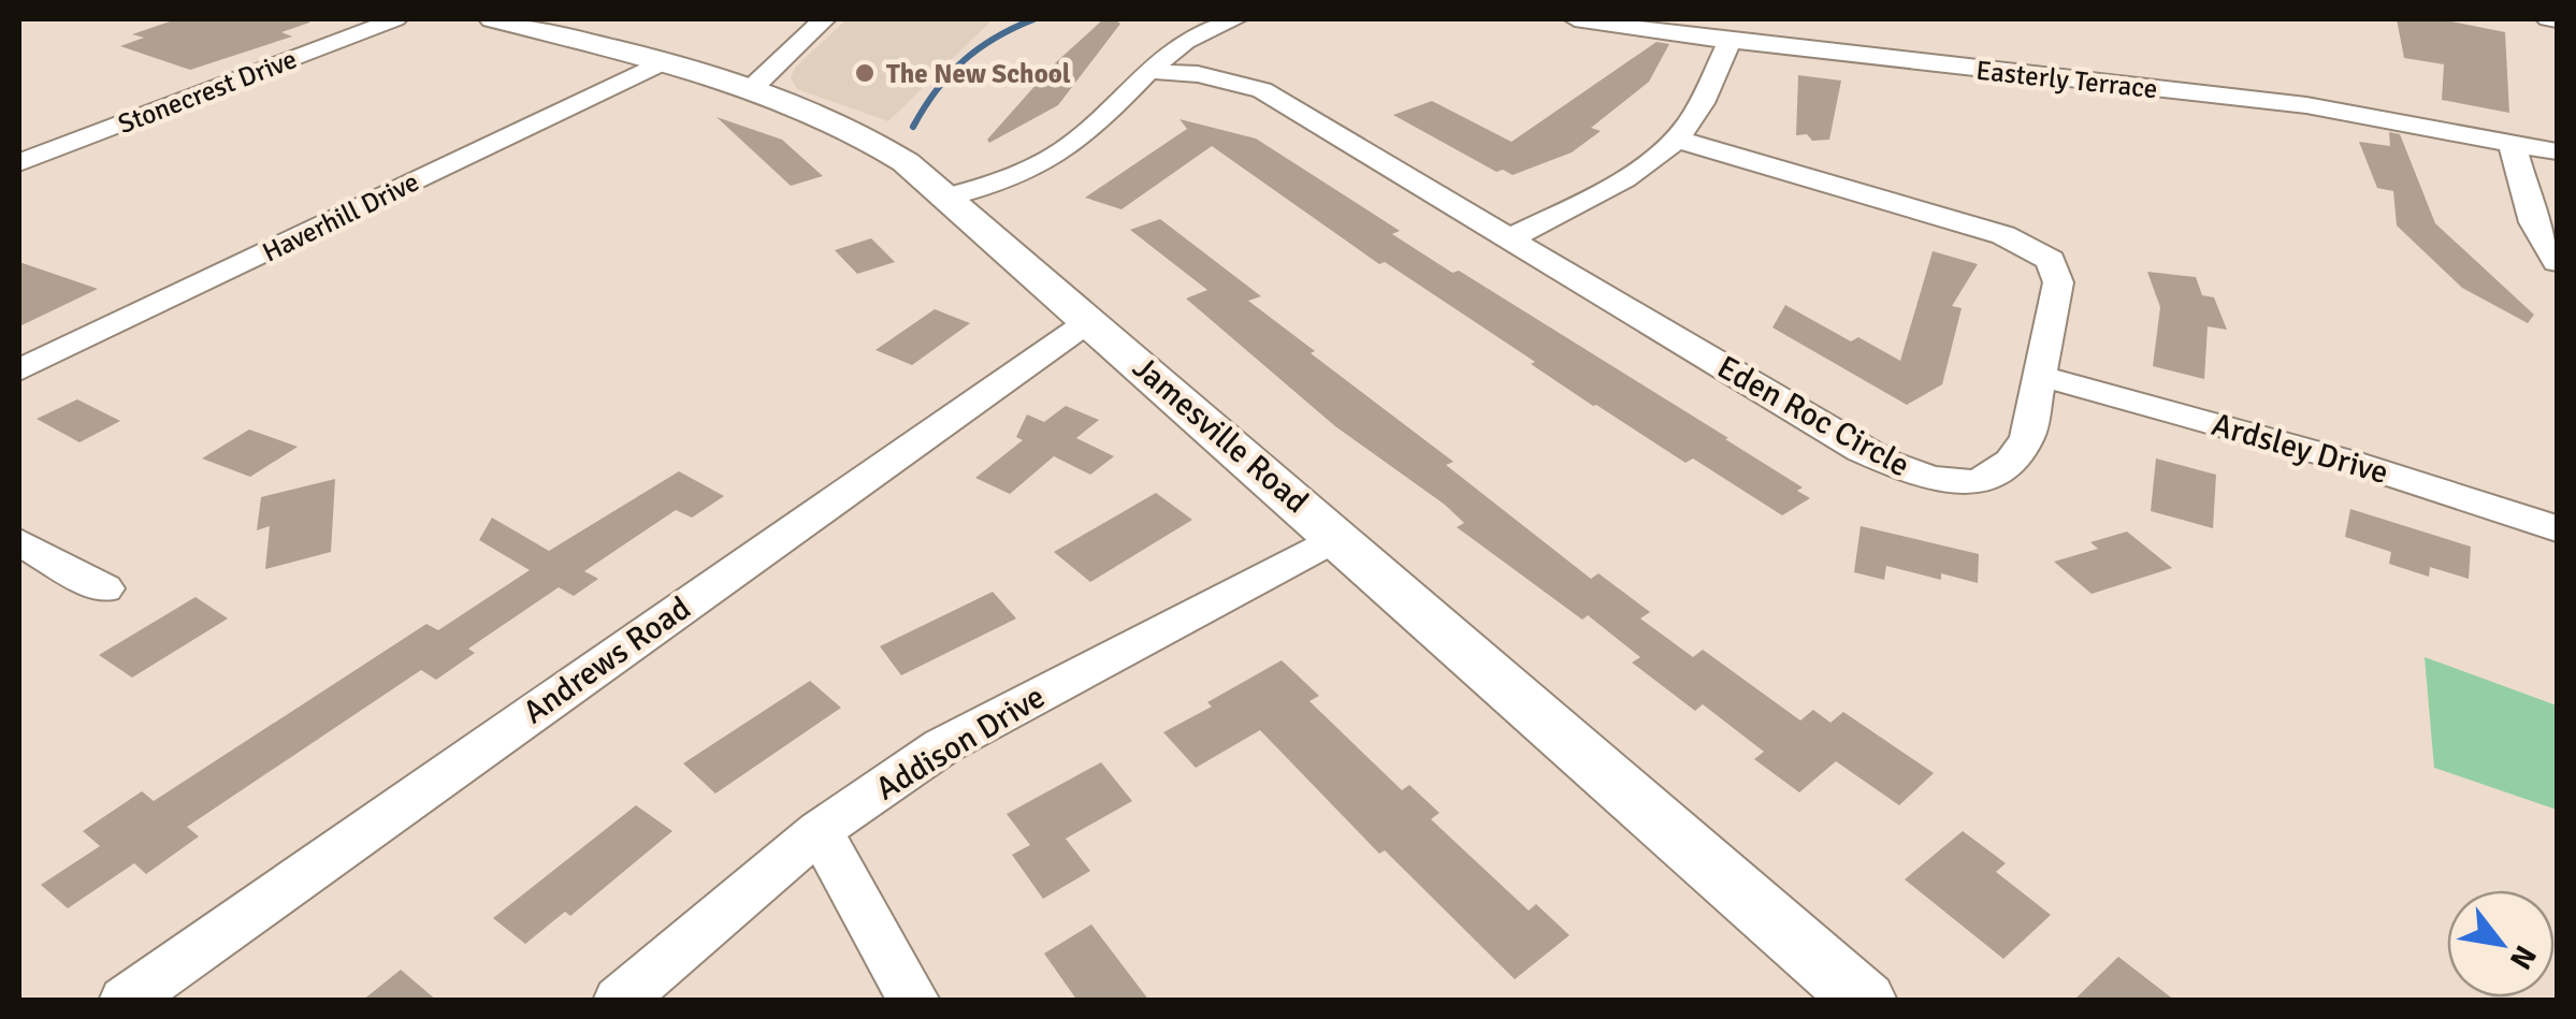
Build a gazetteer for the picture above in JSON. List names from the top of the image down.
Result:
{
  "streets": {
    "street": [
      "Easterly Terrace",
      "Stonecrest Drive",
      "Haverhill Drive",
      "Eden Roc Circle",
      "Jamesville Road",
      "Ardsley Drive",
      "Andrews Road",
      "Addison Drive"
    ]
  },
  "crossings": [
    ["Haverhill Drive", "Jamesville Road"],
    ["Eden Roc Circle", "Ardsley Drive"],
    ["Jamesville Road", "Andrews Road"],
    ["Jamesville Road", "Addison Drive"]
  ],
  "places": ["The New School"],
  "north": "bottom right"
}
